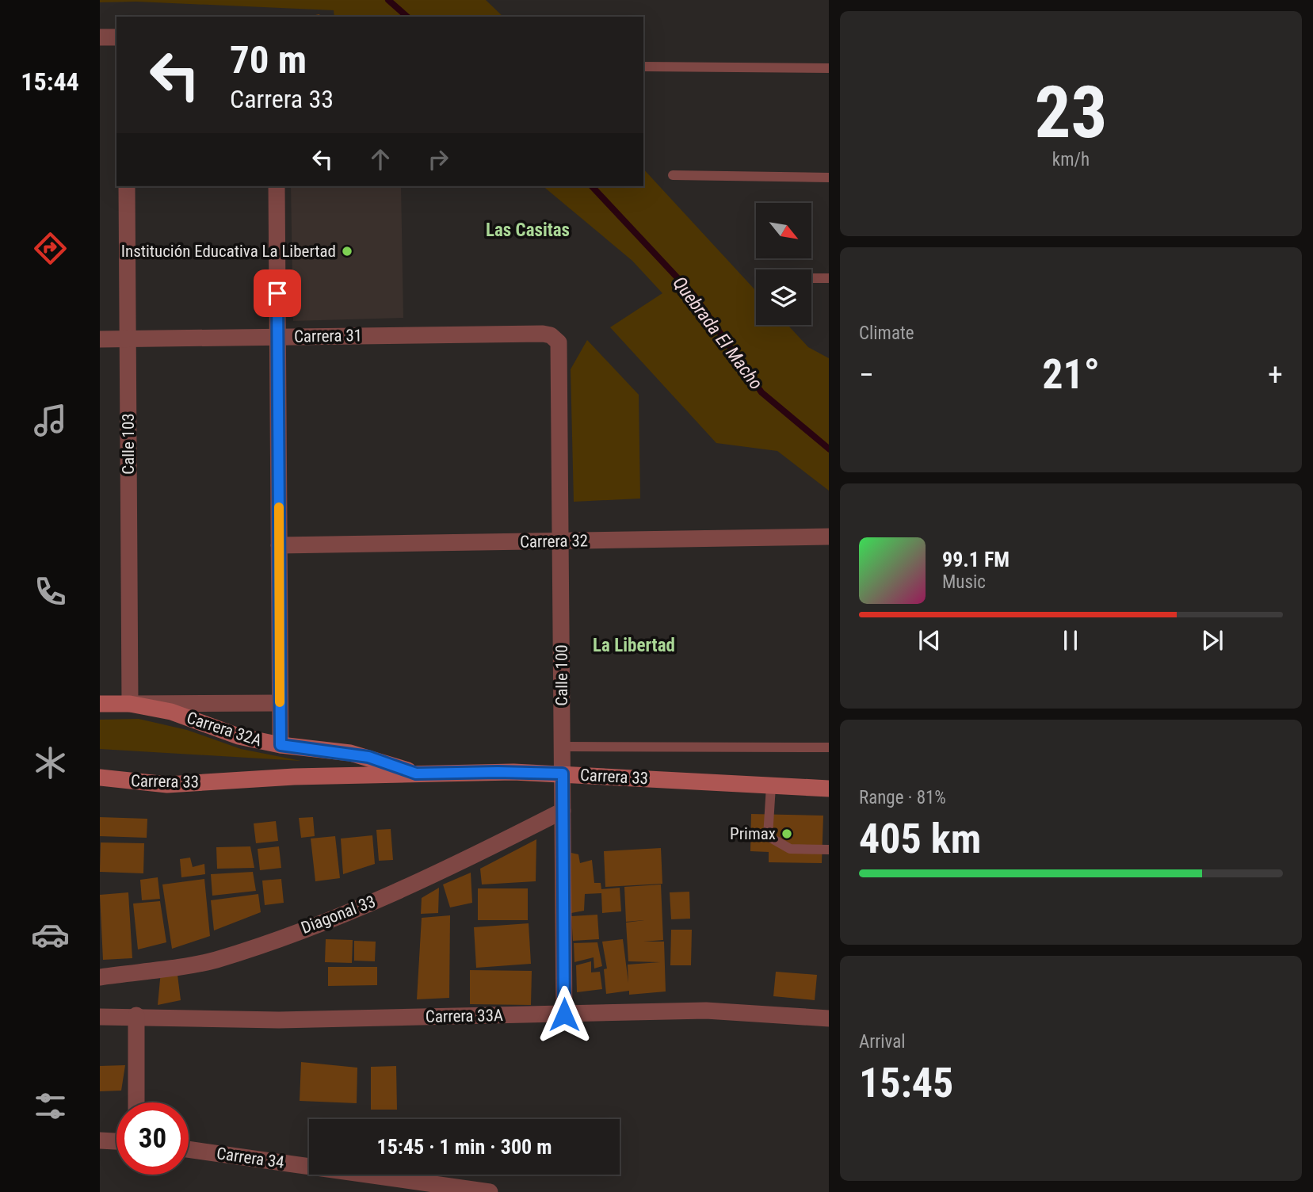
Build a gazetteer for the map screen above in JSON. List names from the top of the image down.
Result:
{
  "streets": {
    "main road": ["Carrera 32A", "Carrera 33"],
    "street": [
      "Carrera 31",
      "Calle 103",
      "Carrera 32",
      "Calle 100",
      "Diagonal 33",
      "Carrera 33A",
      "Carrera 34"
    ]
  },
  "crossings": [
    ["Carrera 31", "Calle 103"],
    ["Carrera 31", "Calle 100"],
    ["Calle 103", "Carrera 32A"],
    ["Carrera 32", "Calle 100"],
    ["Calle 100", "Carrera 33"],
    ["Calle 100", "Diagonal 33"],
    ["Calle 100", "Carrera 33A"],
    ["Carrera 32A", "Carrera 33"]
  ],
  "districts": ["Las Casitas", "La Libertad"],
  "water": ["Quebrada El Macho"],
  "places": ["Institución Educativa La Libertad", "Primax"],
  "north": "bottom right",
  "page": {
    "tabs": "15:44",
    "tile": [
      ["23", "km/h"],
      "Climate",
      ["Range · 81%", "405 km"],
      ["Arrival", "15:45"]
    ],
    "turn": ["70 m", "Carrera 33"],
    "heat": ["−", "21°", "+"],
    "song": ["99.1 FM", "Music"],
    "limit": "30",
    "trip": "15:45 · 1 min · 300 m"
  }
}
